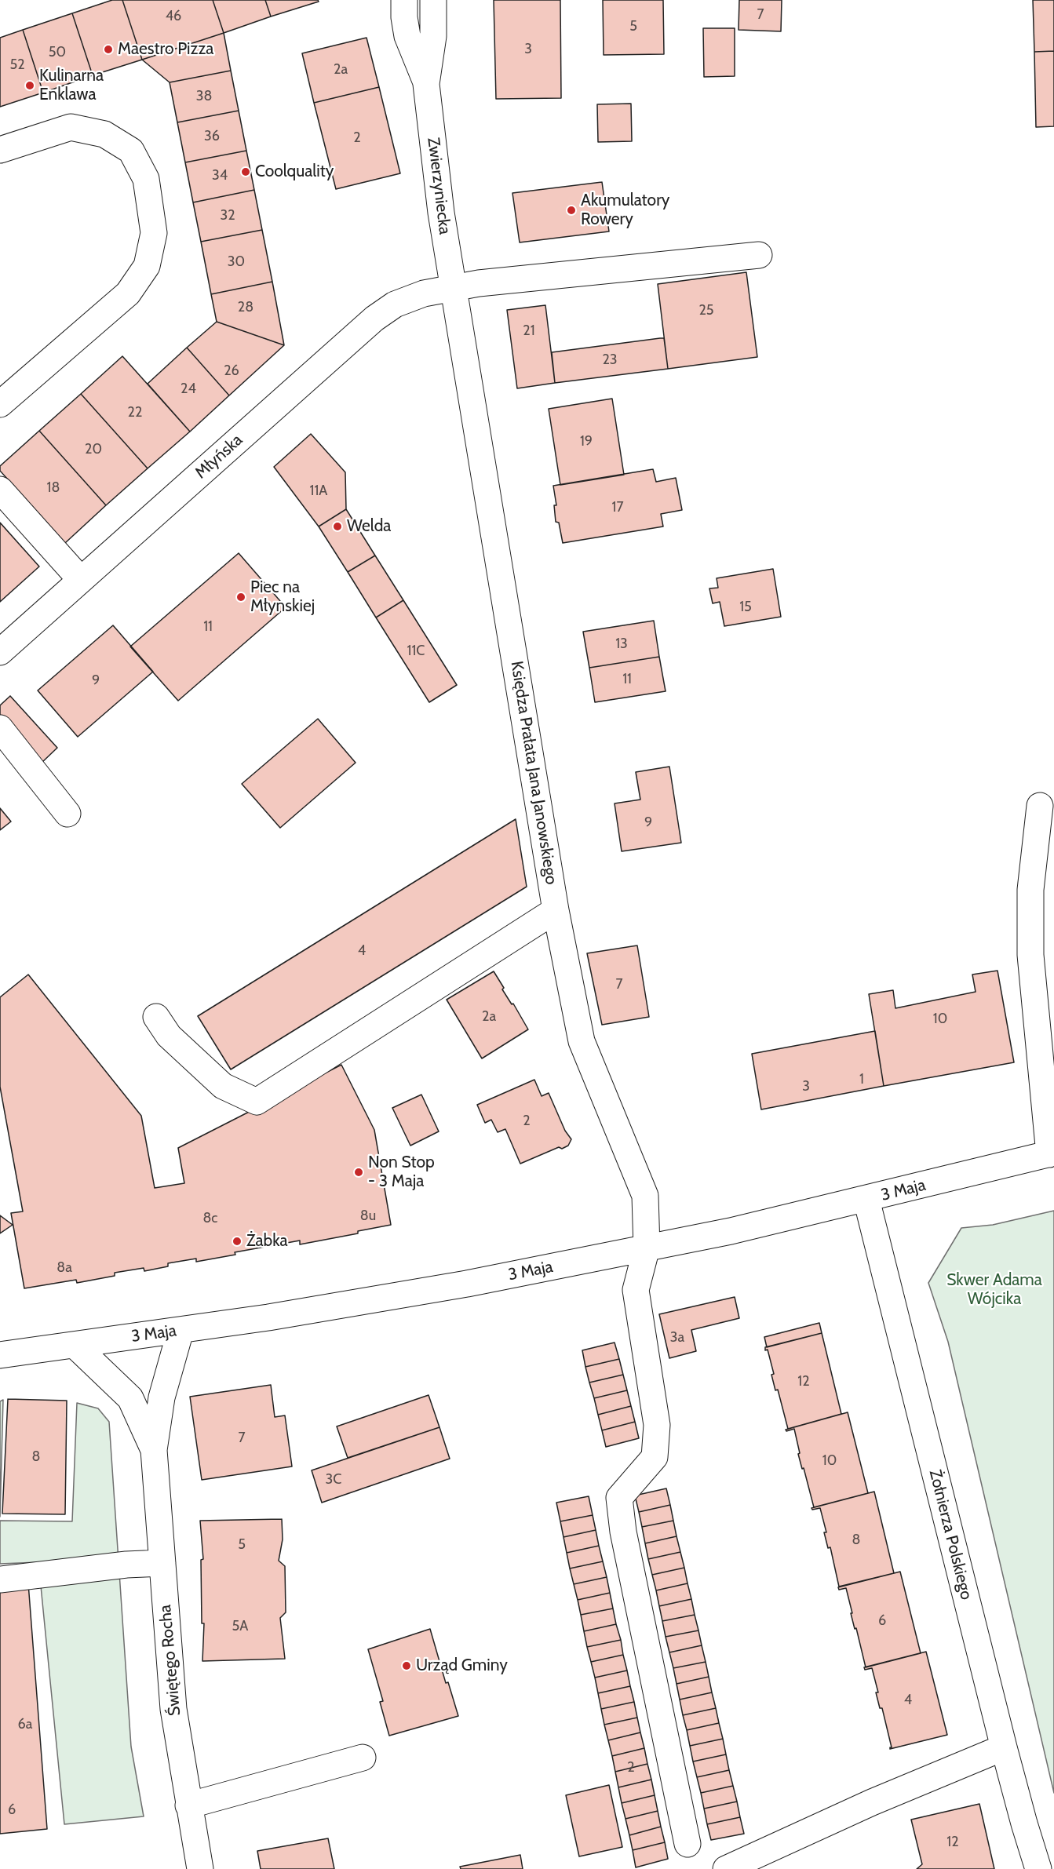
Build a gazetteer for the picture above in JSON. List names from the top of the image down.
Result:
{
  "streets": {
    "street": [
      "Zwierzyniecka",
      "Młyńska",
      "Księdza Prałata Jana Janowskiego",
      "3 Maja",
      "Żołnierza Polskiego",
      "Świętego Rocha"
    ]
  },
  "crossings": [
    ["Zwierzyniecka", "Młyńska"],
    ["Zwierzyniecka", "Księdza Prałata Jana Janowskiego"],
    ["Młyńska", "Księdza Prałata Jana Janowskiego"],
    ["Księdza Prałata Jana Janowskiego", "3 Maja"],
    ["3 Maja", "Żołnierza Polskiego"],
    ["3 Maja", "Świętego Rocha"]
  ],
  "parks": ["Skwer Adama Wójcika"],
  "places": [
    "Maestro Pizza",
    "Kulinarna Enklawa",
    "Coolquality",
    "Akumulatory Rowery",
    "Welda",
    "Piec na Młynskiej",
    "Non Stop - 3 Maja",
    "Żabka",
    "Urząd Gminy"
  ],
  "house_numbers": [
    "7",
    "46",
    "5",
    "3",
    "50",
    "52",
    "2a",
    "38",
    "36",
    "2",
    "34",
    "32",
    "30",
    "28",
    "25",
    "21",
    "23",
    "26",
    "24",
    "22",
    "19",
    "20",
    "18",
    "11A",
    "17",
    "15",
    "11",
    "13",
    "11C",
    "11",
    "9",
    "9",
    "4",
    "7",
    "2a",
    "10",
    "1",
    "3",
    "2",
    "8u",
    "8c",
    "8a",
    "3a",
    "12",
    "7",
    "8",
    "10",
    "3C",
    "8",
    "5",
    "6",
    "5A",
    "4",
    "6a",
    "2",
    "6",
    "12"
  ]
}
